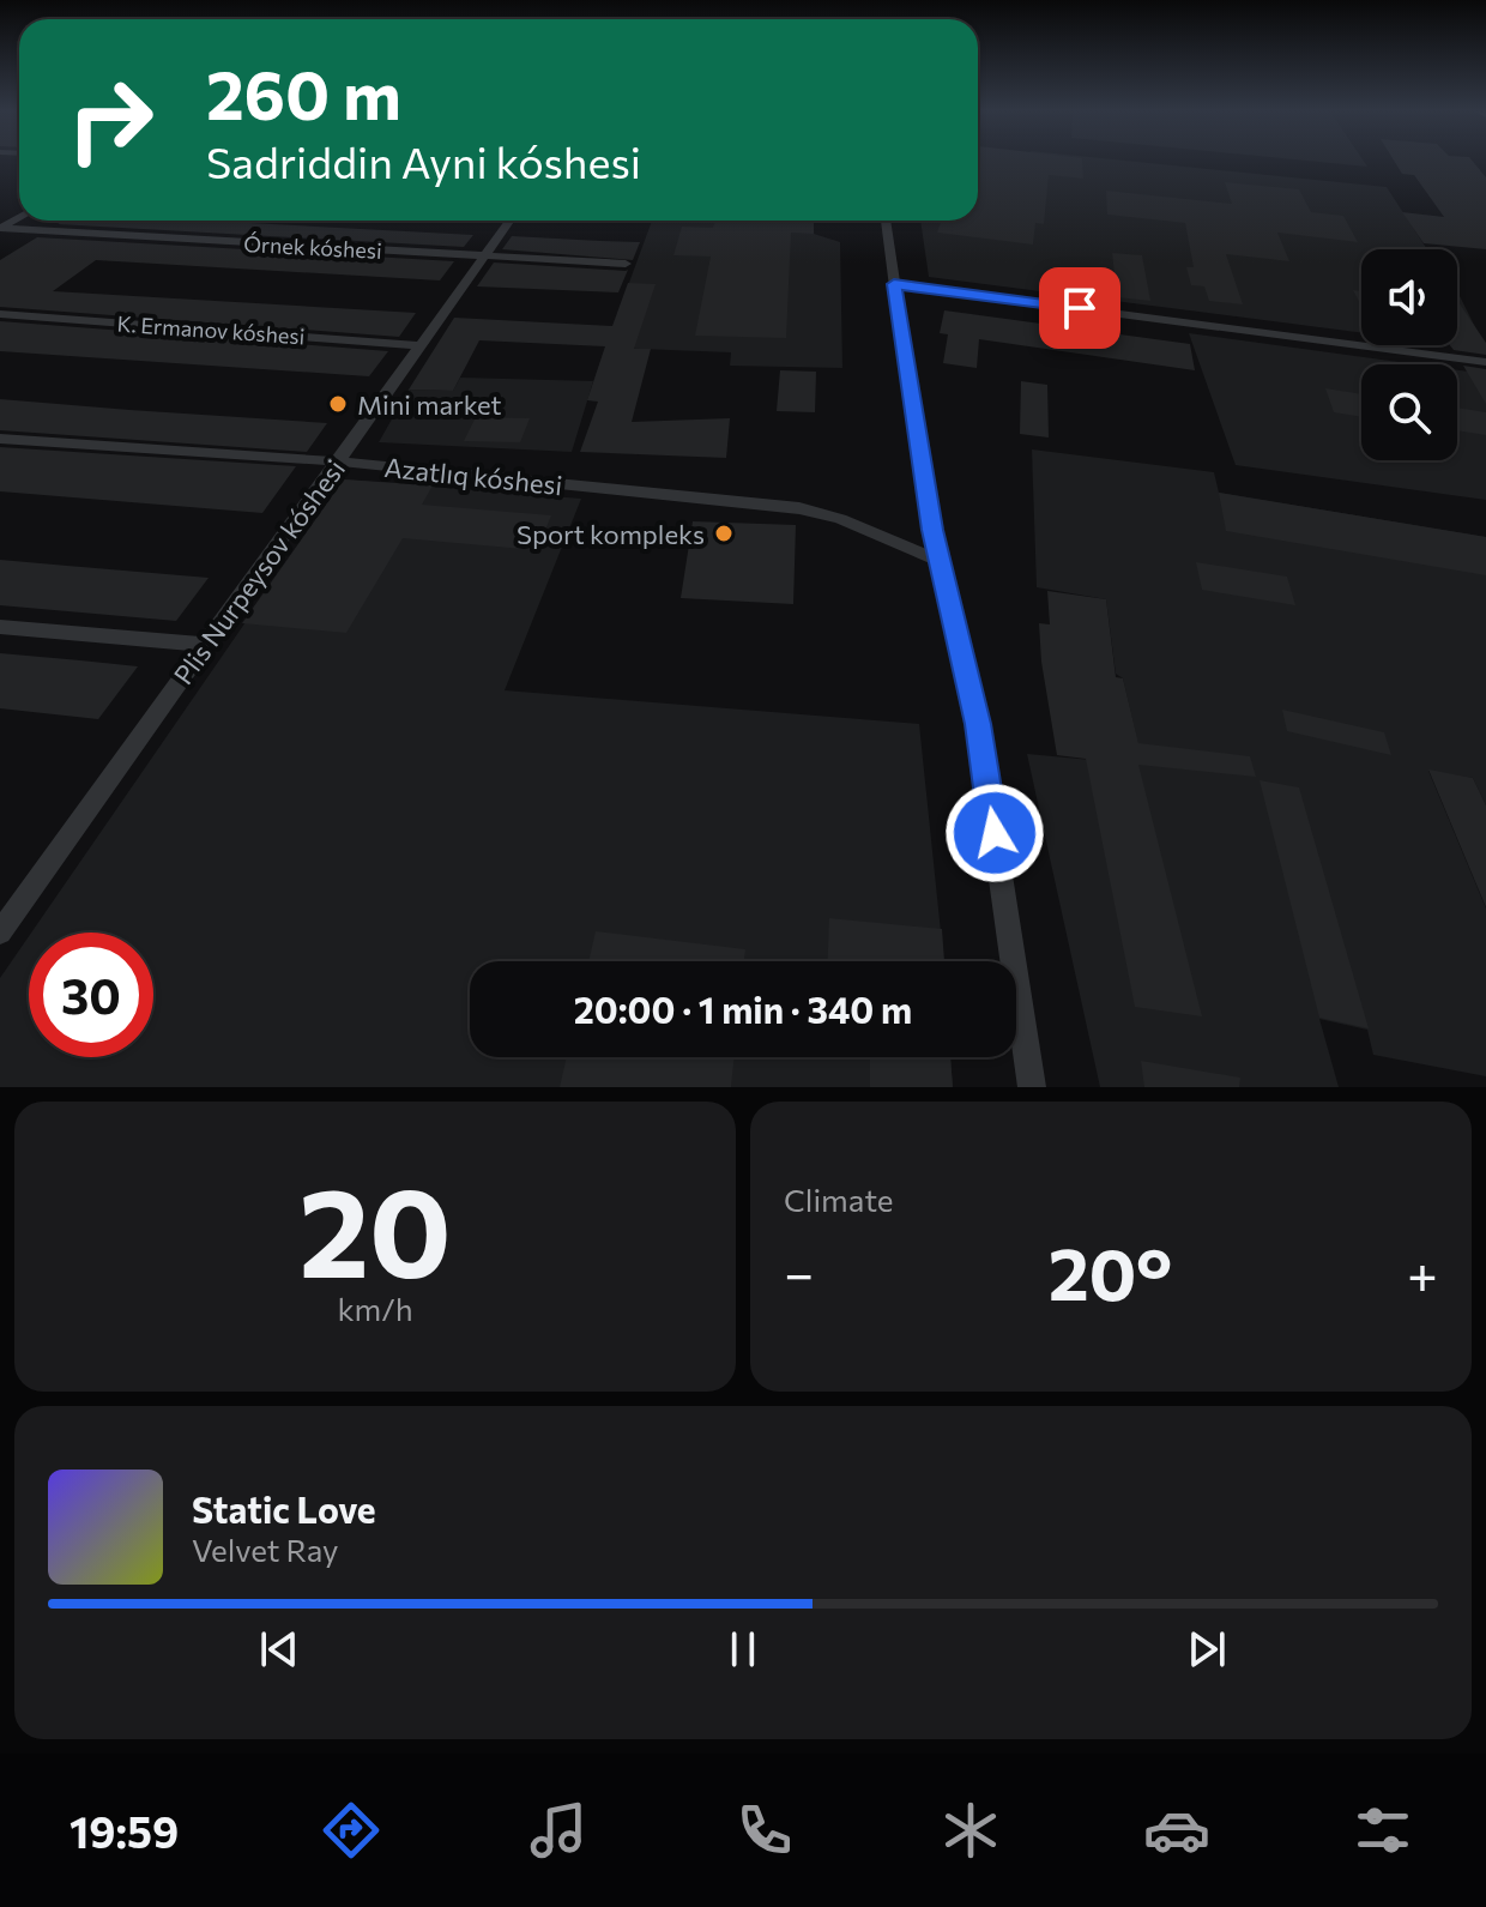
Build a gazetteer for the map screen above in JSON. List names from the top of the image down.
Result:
{
  "streets": {
    "street": [
      "Órnek kóshesi",
      "K. Ermanov kóshesi",
      "Azatlıq kóshesi",
      "Plis Nurpeysov kóshesi"
    ]
  },
  "crossings": [
    ["Órnek kóshesi", "Plis Nurpeysov kóshesi"],
    ["K. Ermanov kóshesi", "Plis Nurpeysov kóshesi"],
    ["Azatlıq kóshesi", "Plis Nurpeysov kóshesi"]
  ],
  "places": ["Mini market", "Sport kompleks"],
  "page": {
    "turn": ["260 m", "Sadriddin Ayni kóshesi"],
    "limit": "30",
    "trip": "20:00 · 1 min · 340 m",
    "tile": [
      ["20", "km/h"],
      "Climate"
    ],
    "heat": ["−", "20°", "+"],
    "song": ["Static Love", "Velvet Ray"],
    "tabs": "19:59"
  }
}
